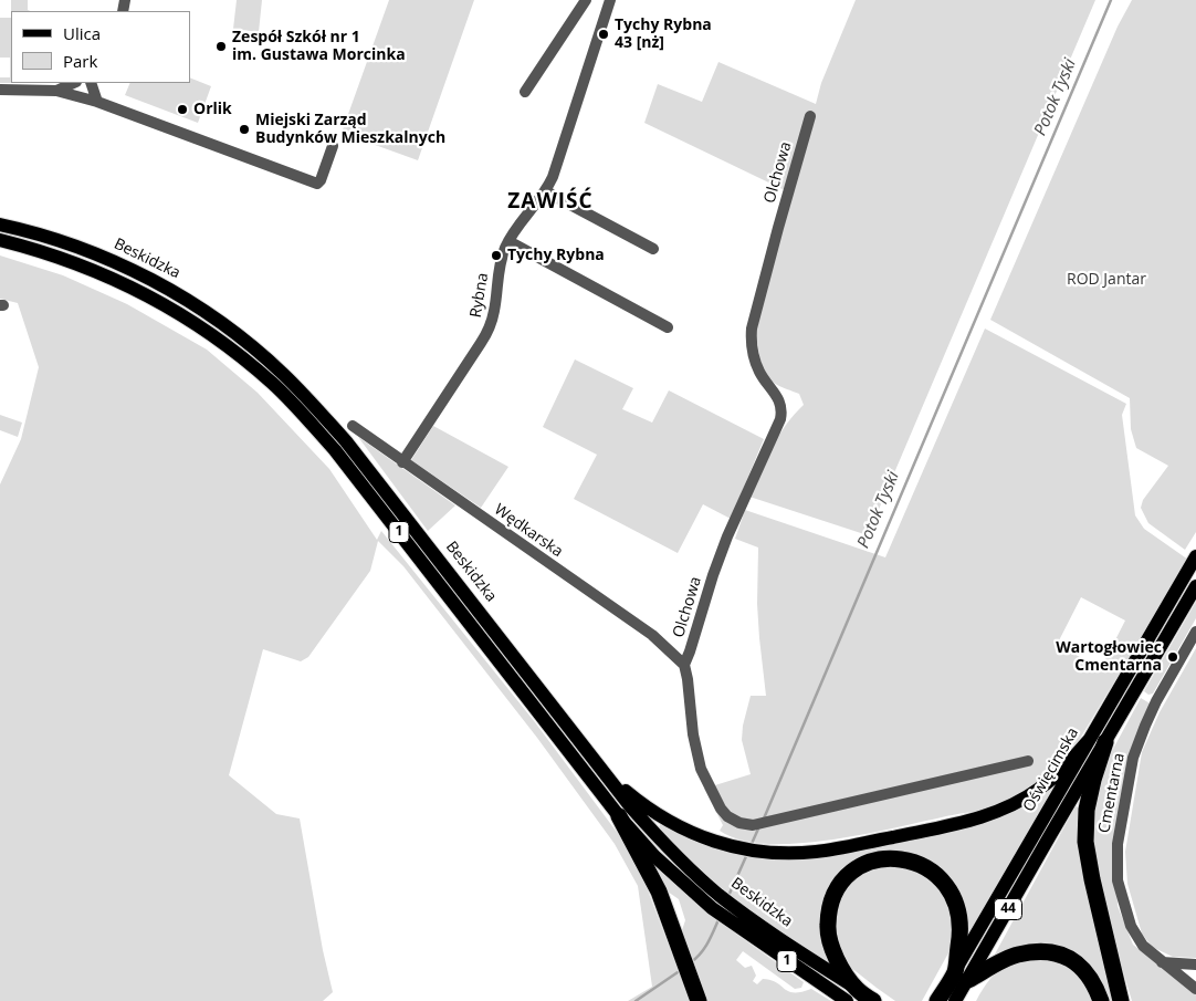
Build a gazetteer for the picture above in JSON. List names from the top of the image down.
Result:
{
  "streets": {
    "highway": [
      "Beskidzka",
      "1",
      "Oświęcimska",
      "44"
    ],
    "street": [
      "Olchowa",
      "Rybna",
      "Wędkarska",
      "Cmentarna"
    ]
  },
  "crossings": [
    ["Olchowa", "Wędkarska"],
    ["Rybna", "Wędkarska"]
  ],
  "districts": ["ZAWIŚĆ"],
  "water": ["Potok Tyski"],
  "parks": ["ROD Jantar"],
  "places": [
    "Tychy Rybna 43 [nż]",
    "Zespół Szkół nr 1 im. Gustawa Morcinka",
    "Orlik",
    "Miejski Zarząd Budynków Mieszkalnych",
    "Tychy Rybna",
    "Wartogłowiec Cmentarna"
  ],
  "legend": ["Ulica", "Park"]
}
